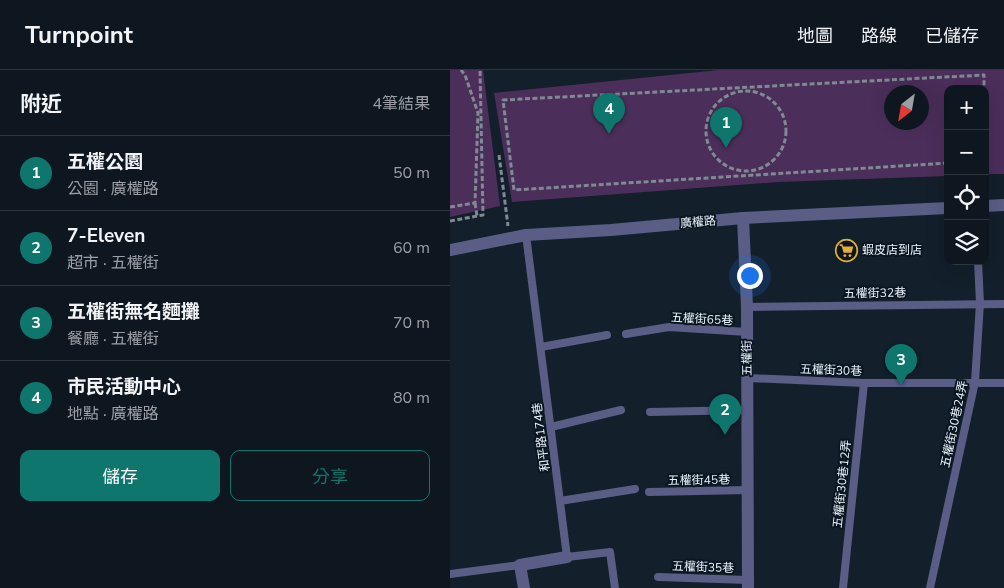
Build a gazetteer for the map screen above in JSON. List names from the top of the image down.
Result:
{
  "streets": {
    "street": ["廣權路", "五權街"],
    "lane": [
      "五權街32巷",
      "五權街65巷",
      "五權街30巷",
      "五權街30巷24弄",
      "和平路174巷",
      "五權街45巷",
      "五權街30巷12弄",
      "五權街35巷"
    ]
  },
  "crossings": [
    ["廣權路", "五權街"],
    ["廣權路", "和平路174巷"],
    ["五權街32巷", "五權街"],
    ["五權街32巷", "五權街30巷24弄"],
    ["五權街65巷", "五權街"],
    ["五權街", "五權街30巷"],
    ["五權街", "五權街45巷"],
    ["五權街", "五權街35巷"],
    ["五權街30巷", "五權街30巷24弄"],
    ["五權街30巷", "五權街30巷12弄"]
  ],
  "places": {
    "supermarket": ["蝦皮店到店"]
  },
  "north": "bottom left",
  "page": {
    "header": "Turnpoint",
    "nav": ["地圖", "路線", "已儲存"],
    "heading": ["附近", "4筆結果"],
    "map_buttons": ["+", "−"],
    "pins": [
      "4",
      "1",
      "3",
      "2"
    ],
    "list": [
      {
        "mark": "1",
        "name": "五權公園",
        "note": "公園 · 廣權路",
        "value": "50 m"
      },
      {
        "mark": "2",
        "name": "7-Eleven",
        "note": "超市 · 五權街",
        "value": "60 m"
      },
      {
        "mark": "3",
        "name": "五權街無名麵攤",
        "note": "餐廳 · 五權街",
        "value": "70 m"
      },
      {
        "mark": "4",
        "name": "市民活動中心",
        "note": "地點 · 廣權路",
        "value": "80 m"
      }
    ],
    "buttons": ["儲存", "分享"]
  }
}
